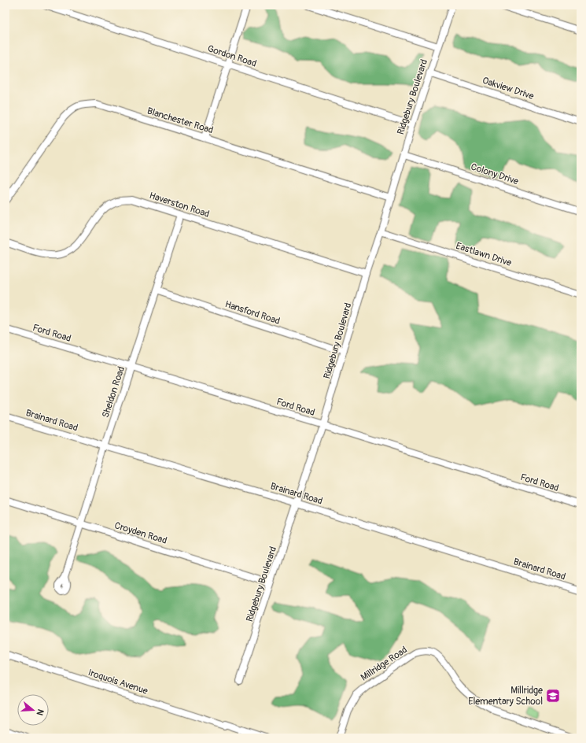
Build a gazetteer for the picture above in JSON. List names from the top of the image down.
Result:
{
  "streets": {
    "street": [
      "Gordon Road",
      "Oakview Drive",
      "Ridgebury Boulevard",
      "Blanchester Road",
      "Colony Drive",
      "Haverston Road",
      "Eastlawn Drive",
      "Hansford Road",
      "Ford Road",
      "Sheldon Road",
      "Brainard Road",
      "Croyden Road",
      "Millridge Road",
      "Iroquois Avenue"
    ]
  },
  "crossings": [
    ["Gordon Road", "Ridgebury Boulevard"],
    ["Oakview Drive", "Ridgebury Boulevard"],
    ["Ridgebury Boulevard", "Blanchester Road"],
    ["Ridgebury Boulevard", "Colony Drive"],
    ["Ridgebury Boulevard", "Haverston Road"],
    ["Ridgebury Boulevard", "Eastlawn Drive"],
    ["Ridgebury Boulevard", "Hansford Road"],
    ["Ridgebury Boulevard", "Ford Road"],
    ["Ridgebury Boulevard", "Brainard Road"],
    ["Ridgebury Boulevard", "Croyden Road"],
    ["Haverston Road", "Sheldon Road"],
    ["Hansford Road", "Sheldon Road"],
    ["Ford Road", "Sheldon Road"],
    ["Sheldon Road", "Brainard Road"],
    ["Sheldon Road", "Croyden Road"]
  ],
  "places": {
    "school or university": ["Millridge Elementary School"]
  },
  "north": "right"
}
